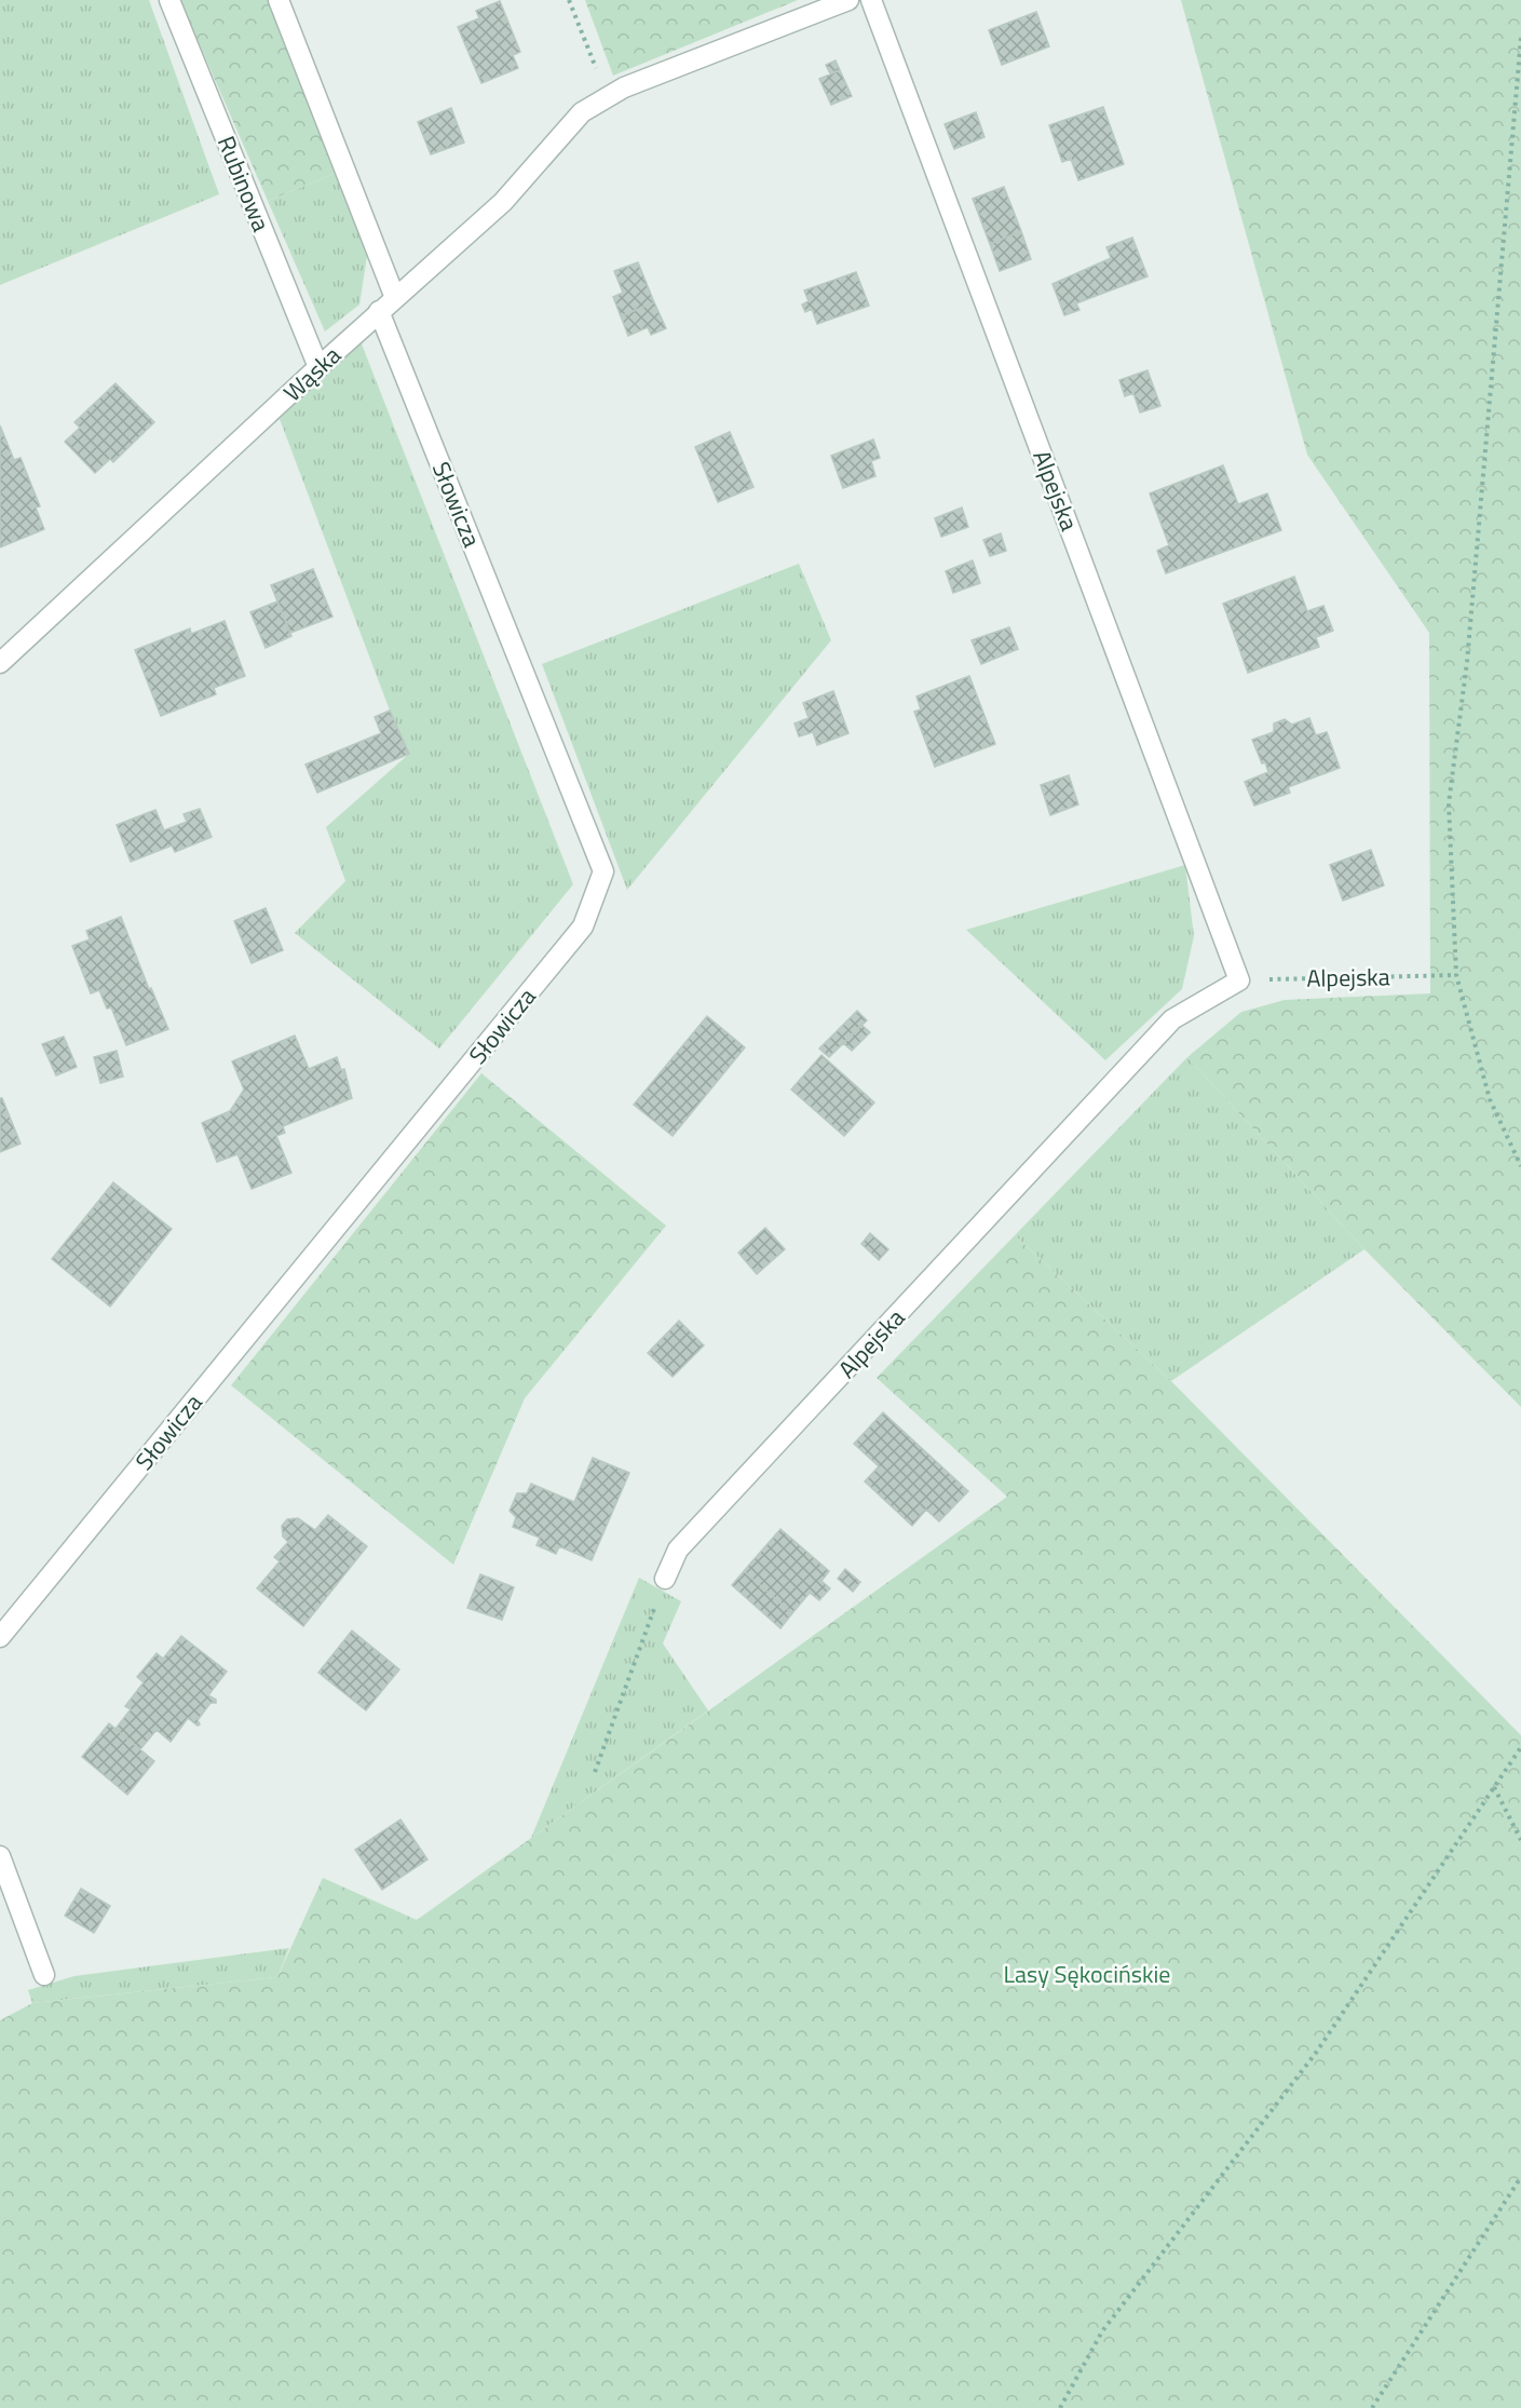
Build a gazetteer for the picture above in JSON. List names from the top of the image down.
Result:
{
  "streets": {
    "street": [
      "Rubinowa",
      "Wąska",
      "Alpejska",
      "Słowicza"
    ]
  },
  "crossings": [
    ["Rubinowa", "Wąska"],
    ["Wąska", "Słowicza"]
  ],
  "parks": ["Lasy Sękocińskie"]
}
